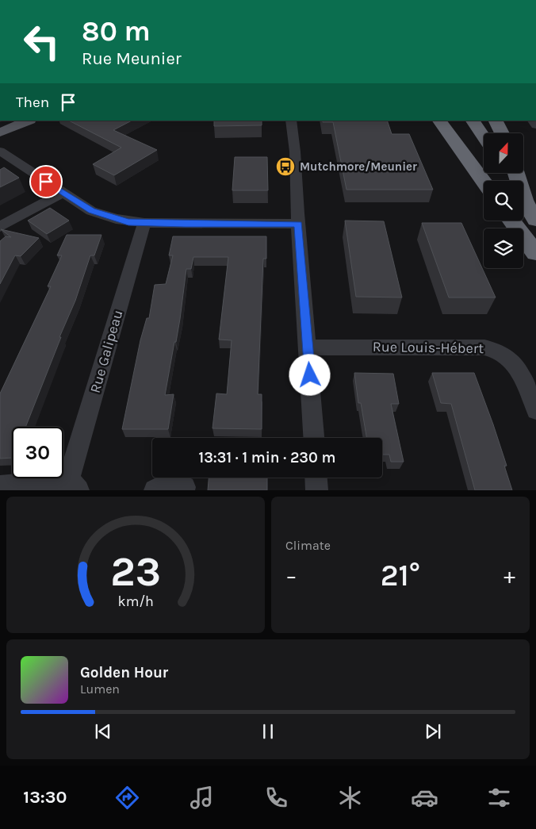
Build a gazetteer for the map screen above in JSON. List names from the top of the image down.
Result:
{
  "streets": {
    "street": ["Rue Louis-Hébert", "Rue Galipeau"]
  },
  "places": {
    "bus stop": ["Mutchmore/Meunier"]
  },
  "north": "top",
  "page": {
    "turn": ["80 m", "Rue Meunier"],
    "then": "Then",
    "limit": "30",
    "trip": "13:31 · 1 min · 230 m",
    "tile": "Climate",
    "heat": ["−", "21°", "+"],
    "song": ["Golden Hour", "Lumen"],
    "tabs": "13:30",
    "gauge": ["23", "km/h"]
  }
}
